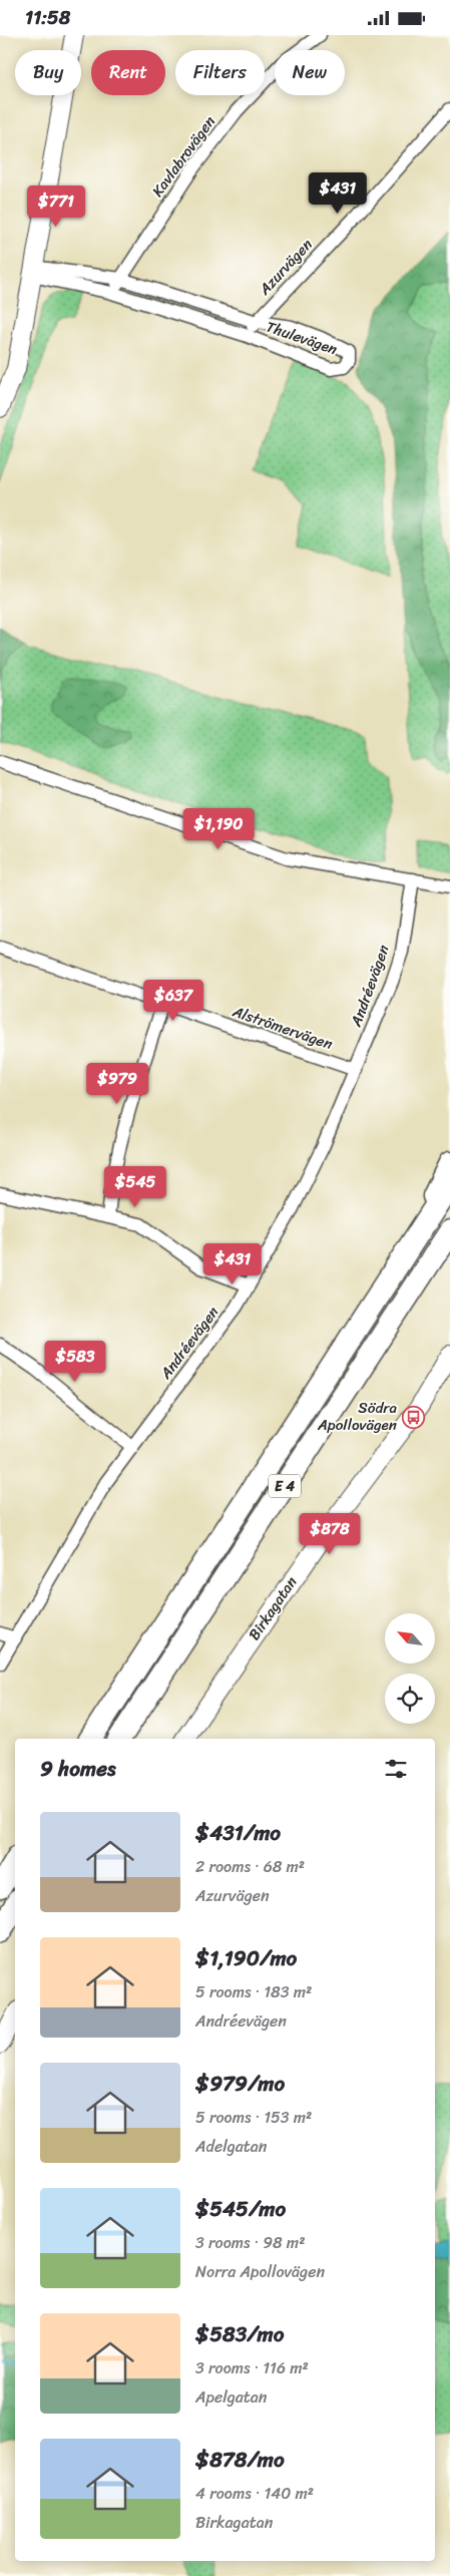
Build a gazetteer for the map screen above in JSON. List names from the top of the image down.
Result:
{
  "streets": {
    "highway": ["E 4"],
    "street": [
      "Kavlabrovägen",
      "Azurvägen",
      "Thulevägen",
      "Andréevägen",
      "Alströmervägen",
      "Birkagatan"
    ]
  },
  "crossings": [
    ["Kavlabrovägen", "Thulevägen"],
    ["Azurvägen", "Thulevägen"],
    ["Andréevägen", "Alströmervägen"]
  ],
  "places": {
    "bus stop": ["Södra Apollovägen"]
  },
  "north": "top left",
  "page": {
    "status": "11:58",
    "chip": [
      "Buy",
      "Rent",
      "Filters",
      "New"
    ],
    "price": [
      "$431",
      "$771",
      "$1,190",
      "$637",
      "$979",
      "$545",
      "$431",
      "$583",
      "$878"
    ],
    "heading": "9 homes",
    "list": [
      {
        "name": "$431/mo",
        "note": "2 rooms · 68 m² · Azurvägen"
      },
      {
        "name": "$1,190/mo",
        "note": "5 rooms · 183 m² · Andréevägen"
      },
      {
        "name": "$979/mo",
        "note": "5 rooms · 153 m² · Adelgatan"
      },
      {
        "name": "$545/mo",
        "note": "3 rooms · 98 m² · Norra Apollovägen"
      },
      {
        "name": "$583/mo",
        "note": "3 rooms · 116 m² · Apelgatan"
      },
      {
        "name": "$878/mo",
        "note": "4 rooms · 140 m² · Birkagatan"
      }
    ]
  }
}
